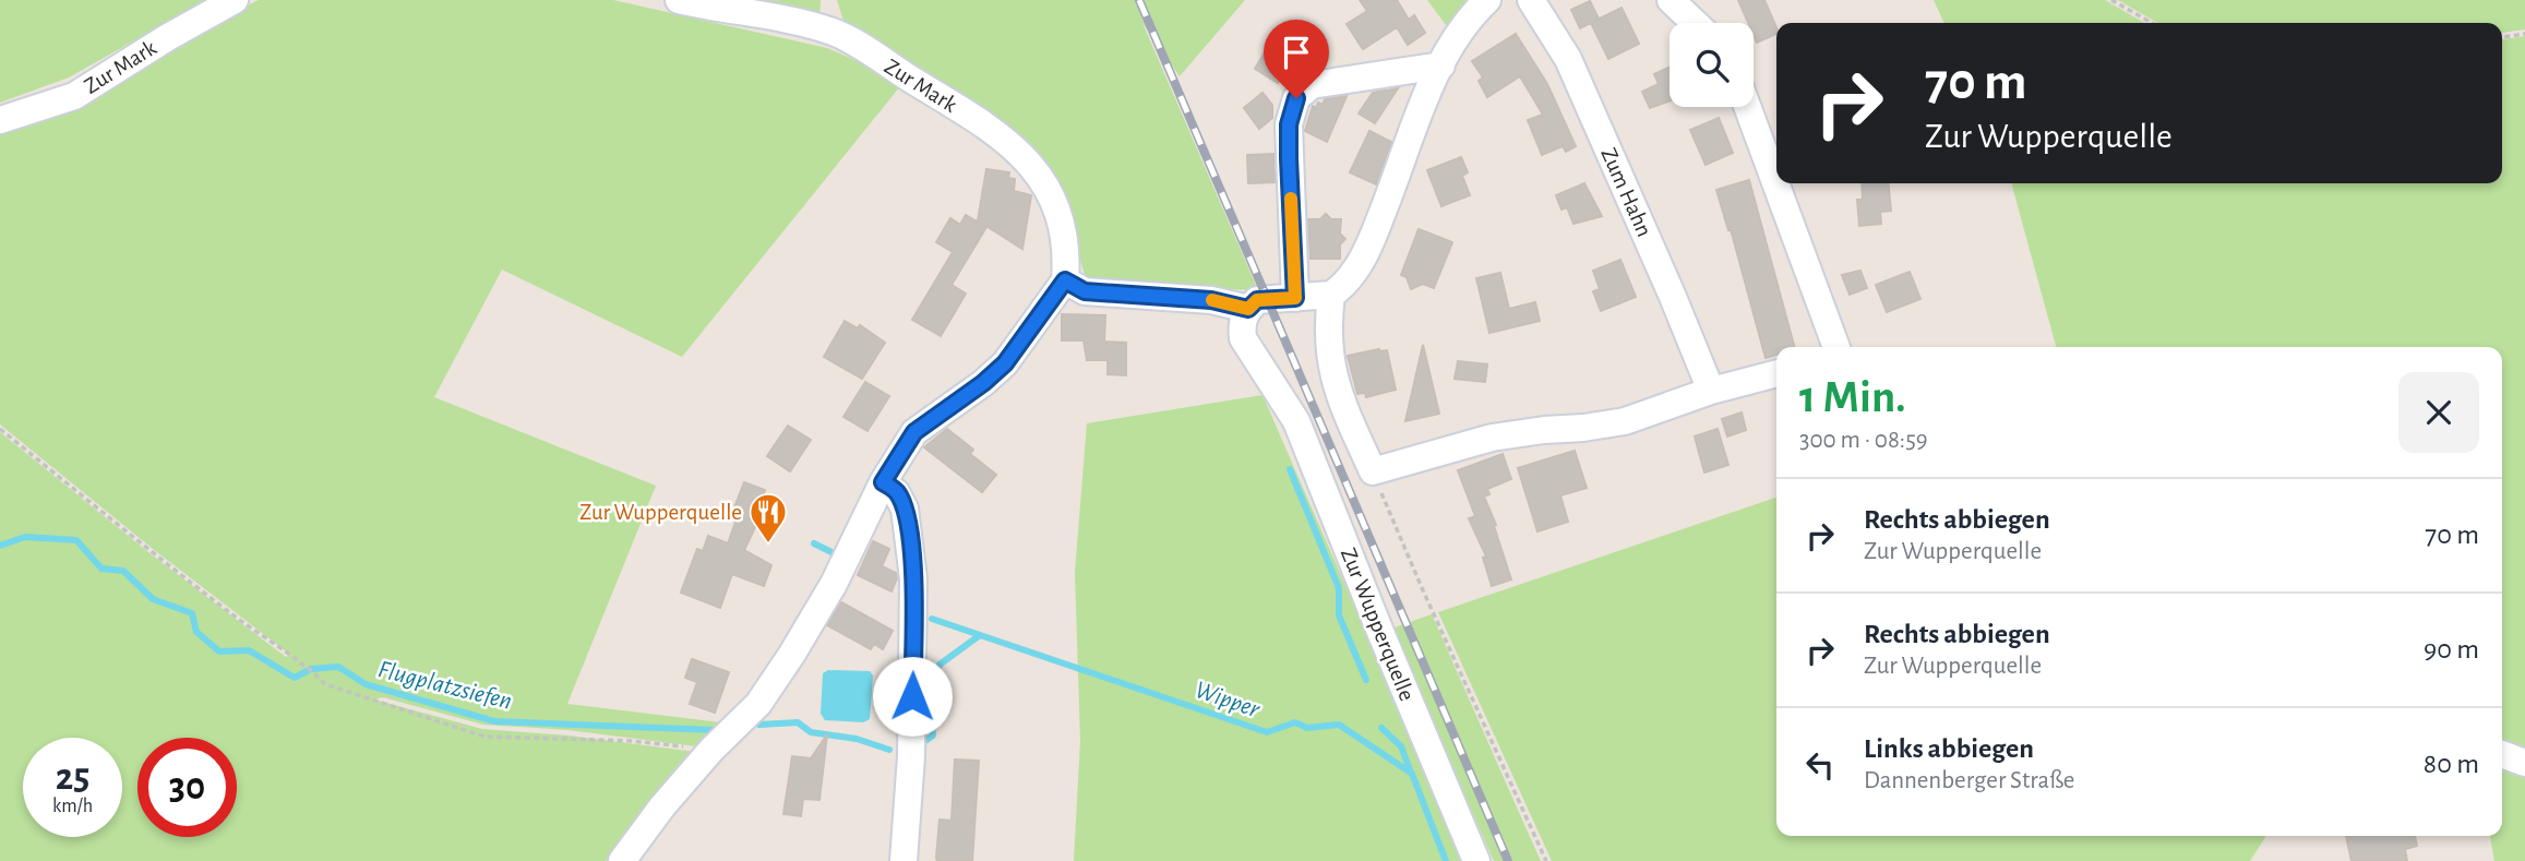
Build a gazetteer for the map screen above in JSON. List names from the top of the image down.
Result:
{
  "streets": {
    "street": ["Zur Mark", "Zum Hahn", "Zur Wupperquelle"]
  },
  "water": ["Flugplatzsiefen", "Wipper"],
  "places": {
    "restaurant": ["Zur Wupperquelle"]
  },
  "page": {
    "turn": ["70 m", "Zur Wupperquelle"],
    "heading": ["1 Min.", "300 m · 08:59"],
    "list": [
      {
        "name": "Rechts abbiegen",
        "note": "Zur Wupperquelle",
        "value": "70 m"
      },
      {
        "name": "Rechts abbiegen",
        "note": "Zur Wupperquelle",
        "value": "90 m"
      },
      {
        "name": "Links abbiegen",
        "note": "Dannenberger Straße",
        "value": "80 m"
      }
    ],
    "speed": "25 km/h",
    "limit": "30"
  }
}
